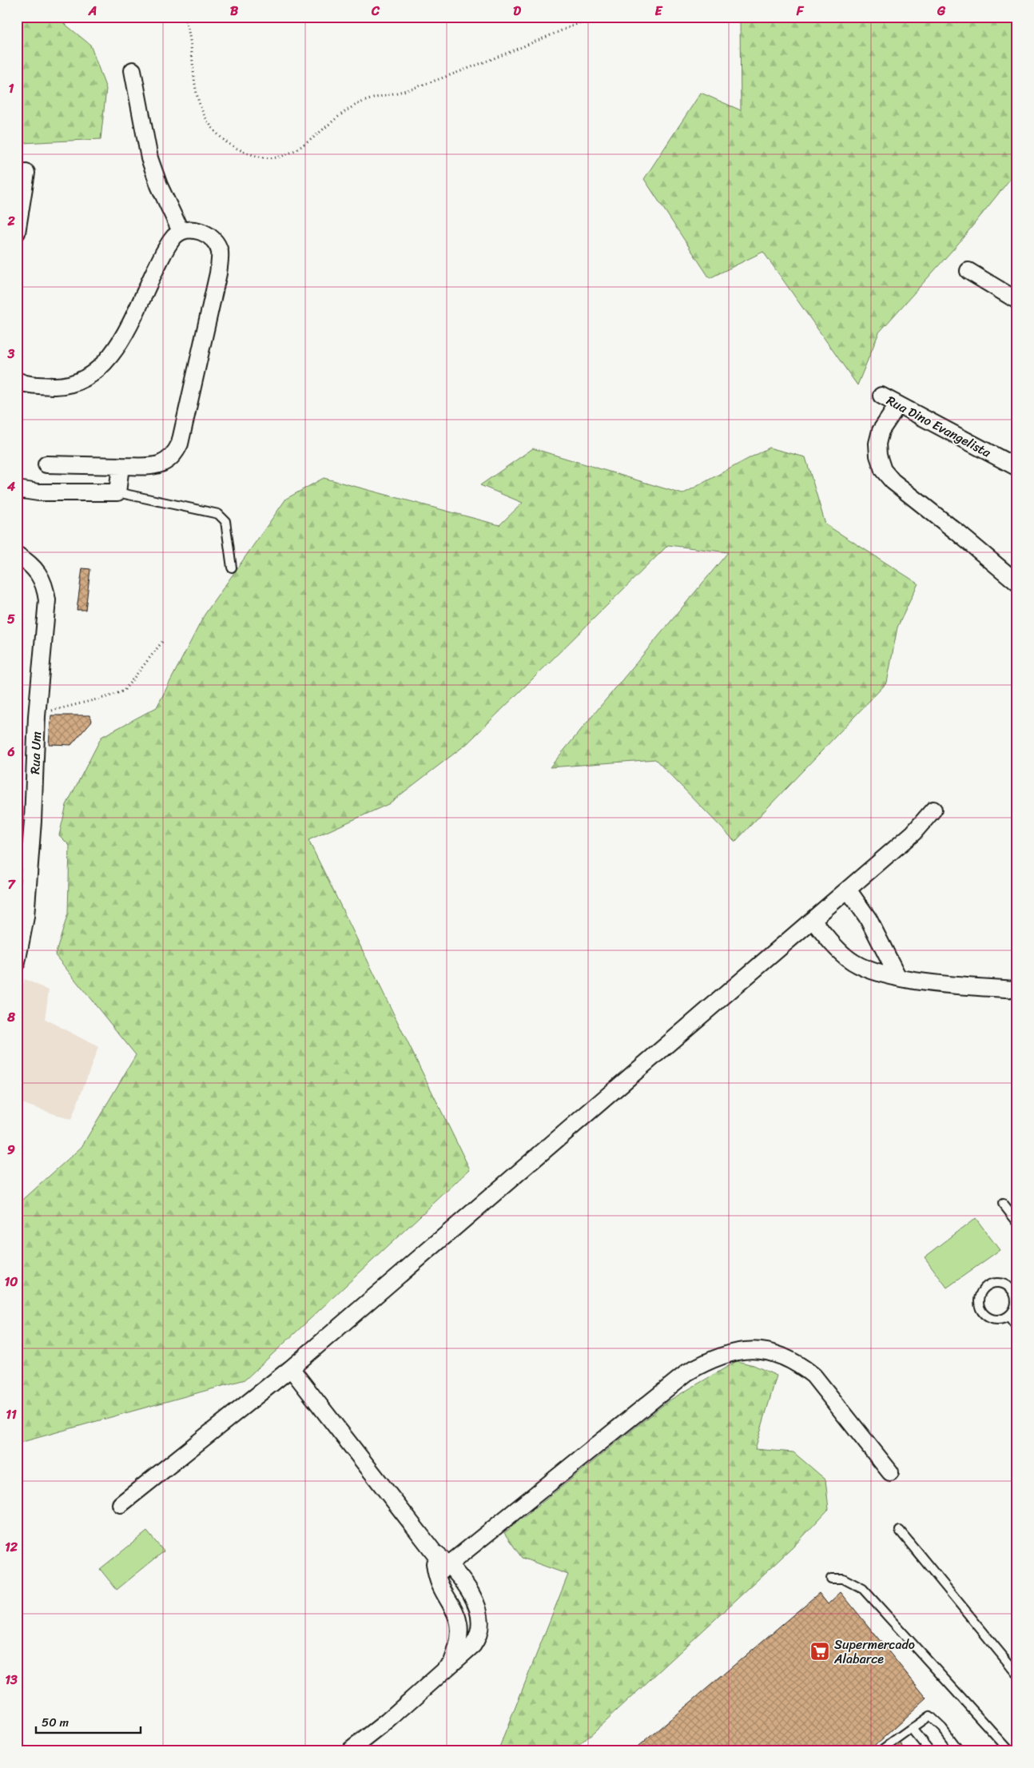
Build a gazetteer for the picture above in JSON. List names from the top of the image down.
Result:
{
  "streets": {
    "street": ["Rua Dino Evangelista", "Rua Um"]
  },
  "places": {
    "supermarket": ["Supermercado Alabarce"]
  },
  "scale_bar": "50 m",
  "grid": {
    "columns": [
      "A",
      "B",
      "C",
      "D",
      "E",
      "F",
      "G"
    ],
    "rows": [
      "1",
      "2",
      "3",
      "4",
      "5",
      "6",
      "7",
      "8",
      "9",
      "10",
      "11",
      "12",
      "13"
    ]
  }
}
